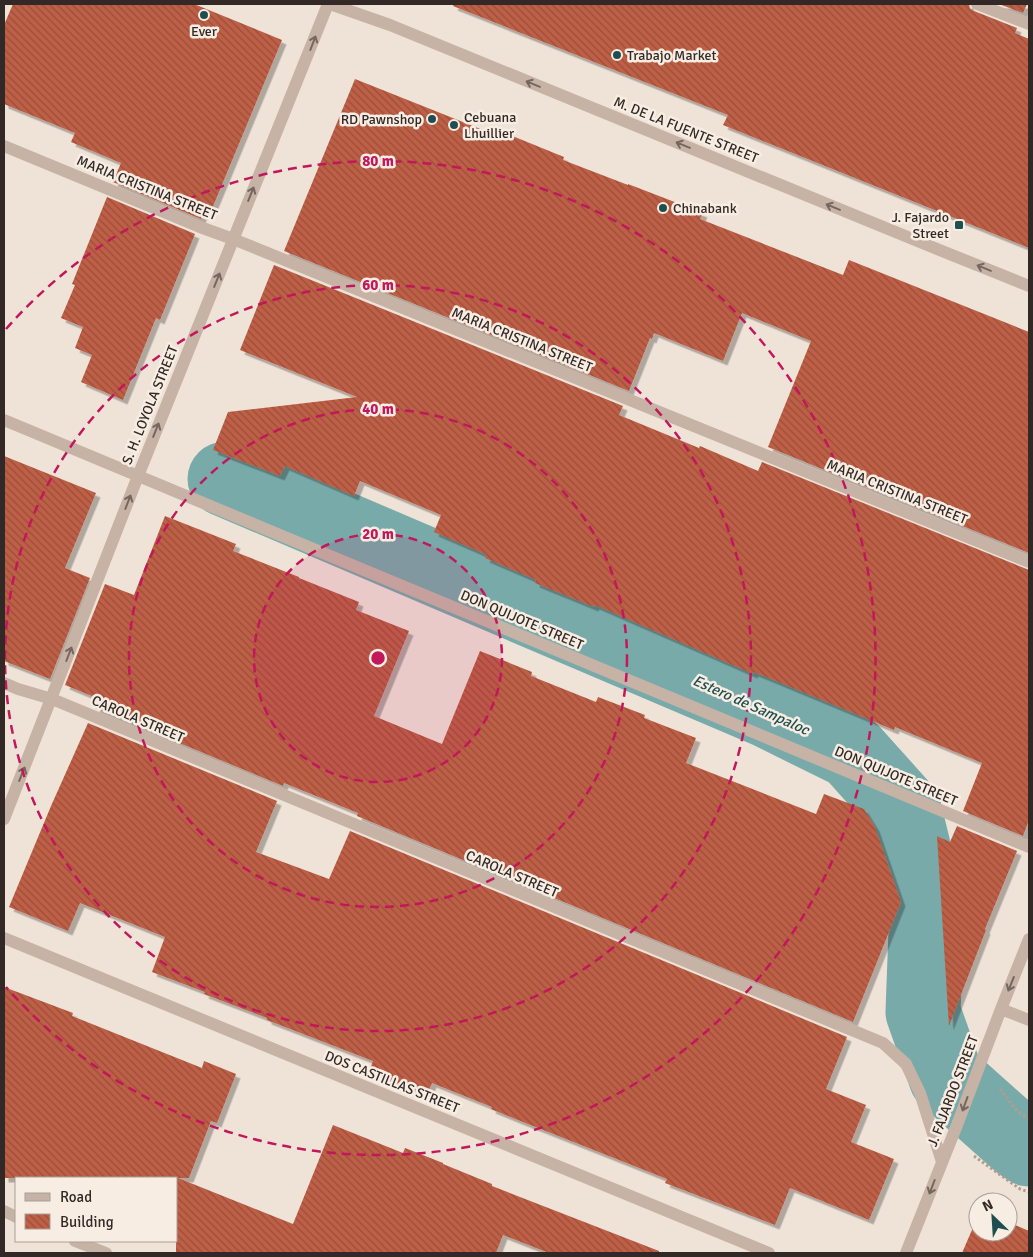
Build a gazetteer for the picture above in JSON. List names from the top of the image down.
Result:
{
  "streets": {
    "street": [
      "M. DE LA FUENTE STREET",
      "MARIA CRISTINA STREET",
      "S. H. LOYOLA STREET",
      "DON QUIJOTE STREET",
      "CAROLA STREET",
      "DOS CASTILLAS STREET",
      "J. FAJARDO STREET"
    ]
  },
  "crossings": [
    ["M. DE LA FUENTE STREET", "S. H. LOYOLA STREET"],
    ["MARIA CRISTINA STREET", "S. H. LOYOLA STREET"],
    ["S. H. LOYOLA STREET", "DON QUIJOTE STREET"],
    ["S. H. LOYOLA STREET", "CAROLA STREET"],
    ["CAROLA STREET", "J. FAJARDO STREET"]
  ],
  "one_way": ["M. DE LA FUENTE STREET", "S. H. LOYOLA STREET", "J. FAJARDO STREET"],
  "water": ["Estero de Sampaloc"],
  "places": {
    "other": [
      "Ever",
      "Trabajo Market",
      "RD Pawnshop",
      "Cebuana Lhuillier",
      "Chinabank"
    ],
    "transit": ["J. Fajardo Street"]
  },
  "legend": ["Road", "Building"],
  "north": "top left",
  "rings": [
    "80 m",
    "60 m",
    "40 m",
    "20 m"
  ]
}
